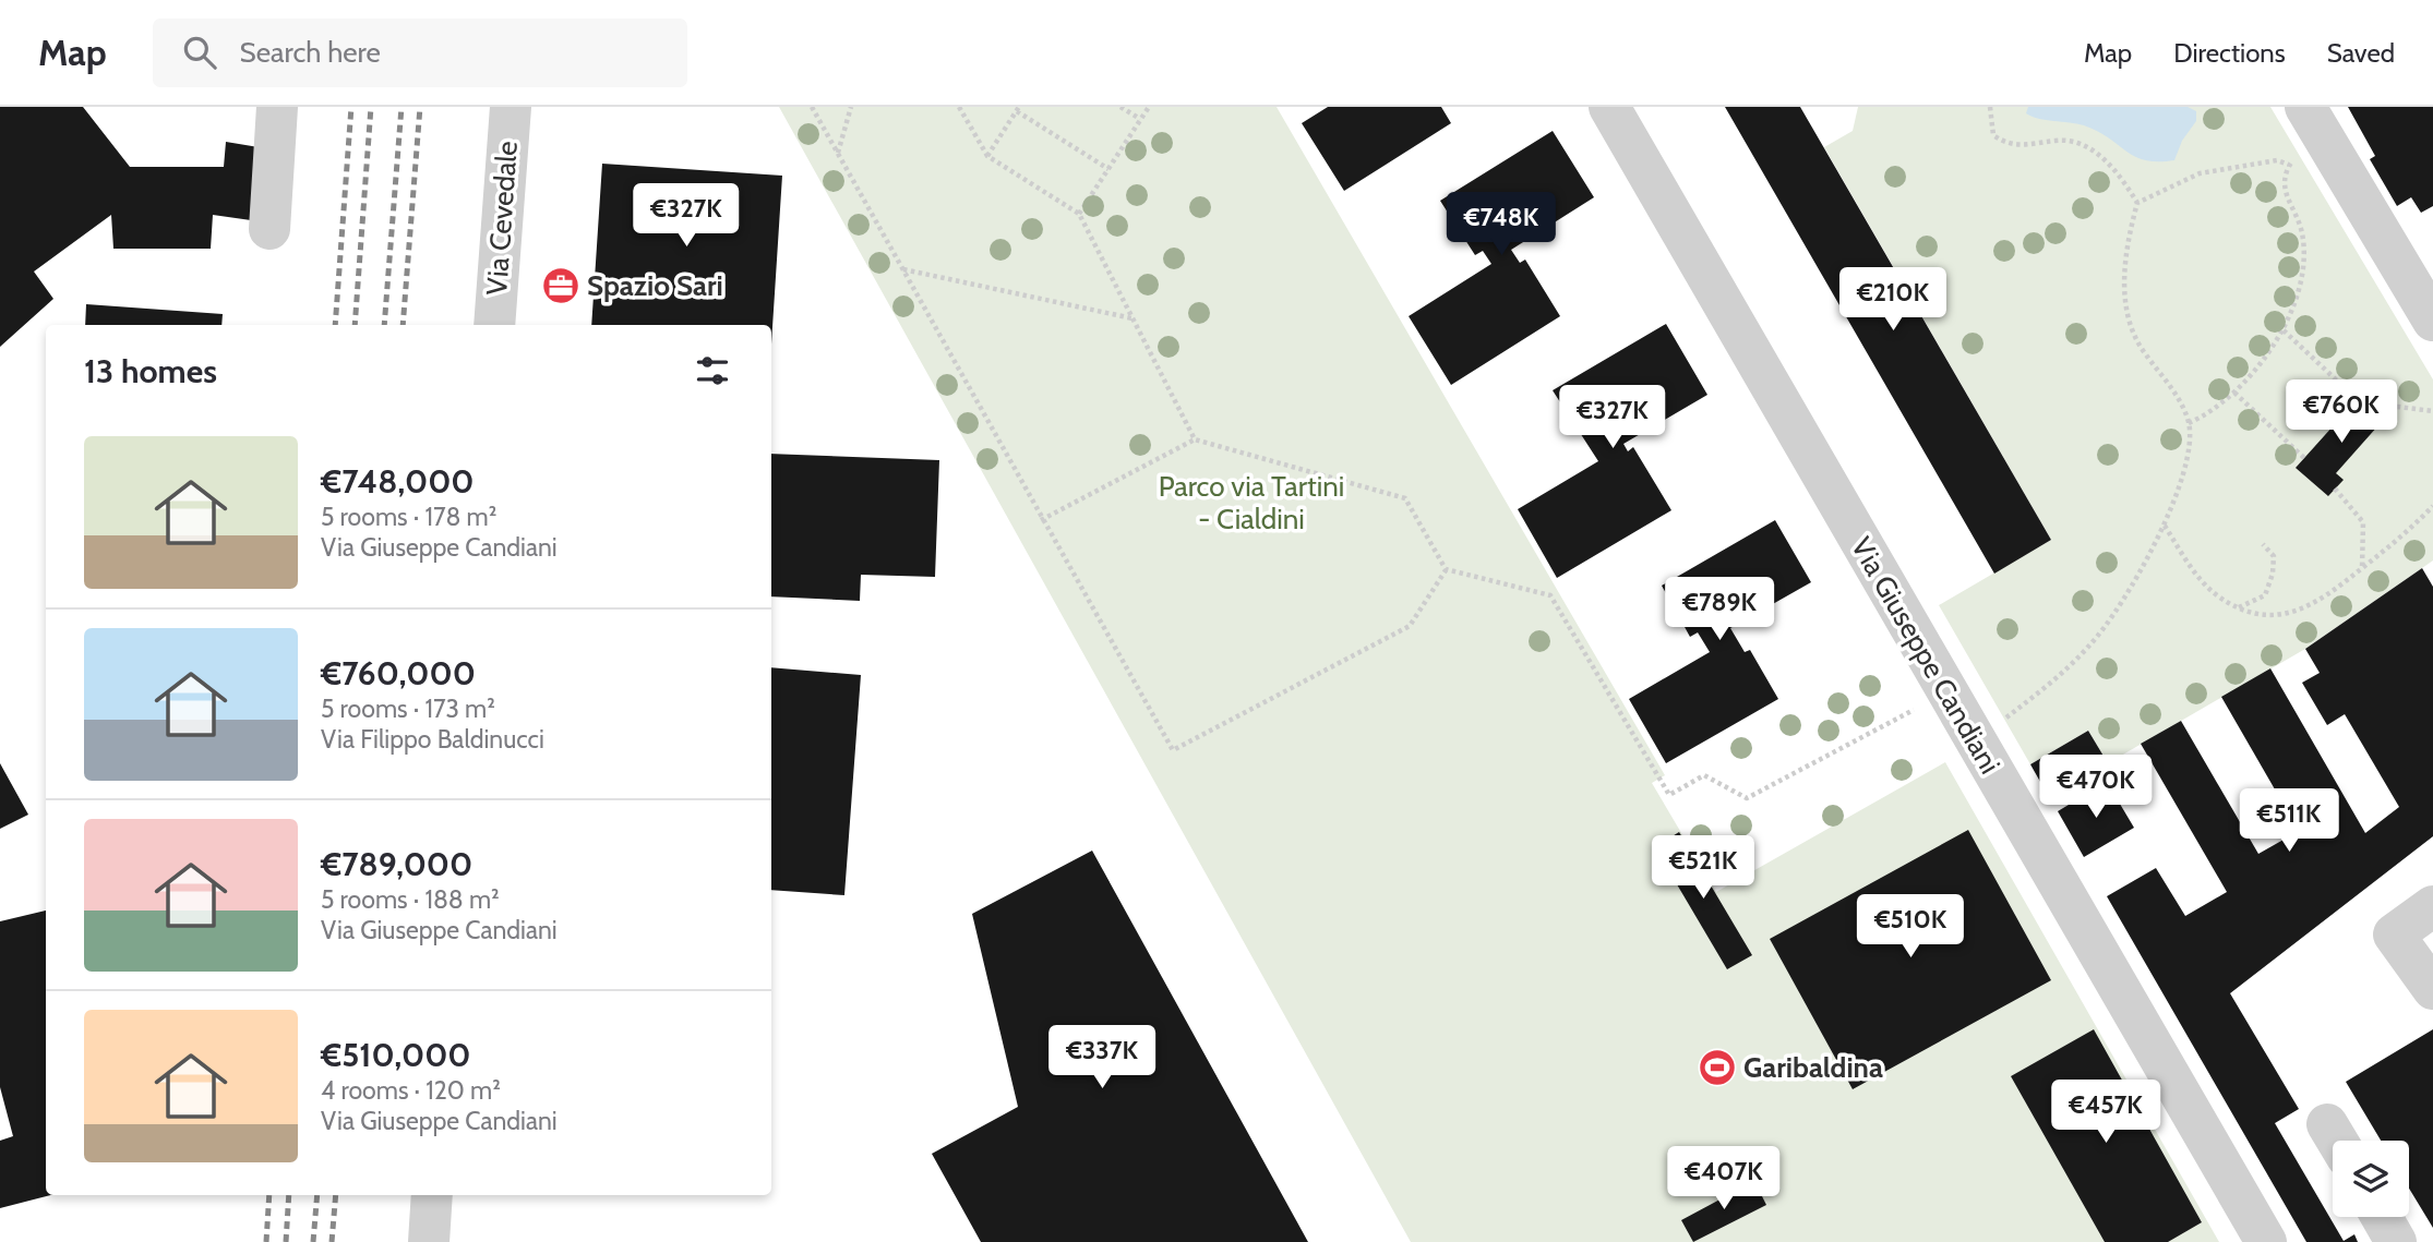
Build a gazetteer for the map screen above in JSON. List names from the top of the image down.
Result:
{
  "streets": {
    "street": ["Via Cevedale", "Via Giuseppe Candiani"]
  },
  "parks": ["Parco via Tartini - Cialdini"],
  "places": {
    "office": ["Spazio Sari"],
    "sports": ["Garibaldina"]
  },
  "page": {
    "header": "Map",
    "search": "Search here",
    "nav": ["Map", "Directions", "Saved"],
    "price": [
      "€327K",
      "€748K",
      "€210K",
      "€760K",
      "€327K",
      "€789K",
      "€470K",
      "€511K",
      "€521K",
      "€510K",
      "€337K",
      "€457K",
      "€407K"
    ],
    "heading": "13 homes",
    "list": [
      {
        "name": "€748,000",
        "note": "5 rooms · 178 m² · Via Giuseppe Candiani"
      },
      {
        "name": "€760,000",
        "note": "5 rooms · 173 m² · Via Filippo Baldinucci"
      },
      {
        "name": "€789,000",
        "note": "5 rooms · 188 m² · Via Giuseppe Candiani"
      },
      {
        "name": "€510,000",
        "note": "4 rooms · 120 m² · Via Giuseppe Candiani"
      }
    ]
  }
}
